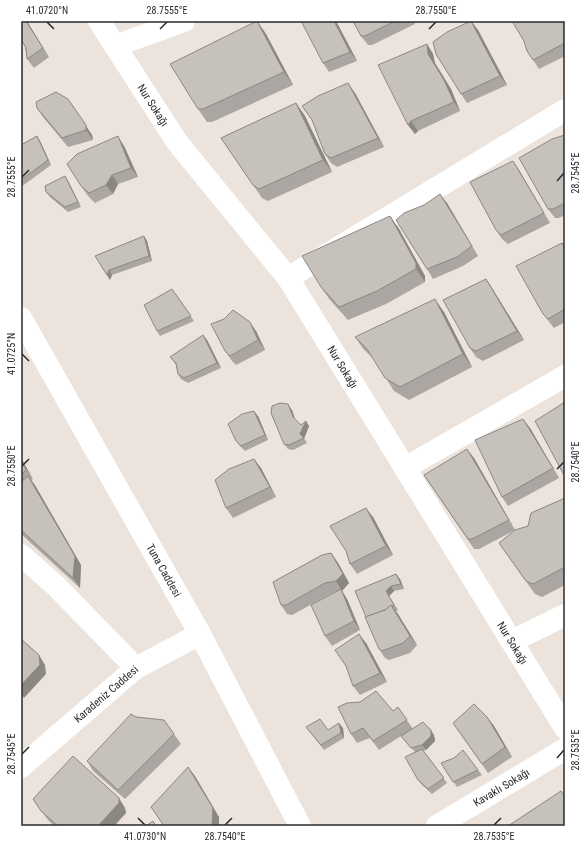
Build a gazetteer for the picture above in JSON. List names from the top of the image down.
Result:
{
  "streets": {
    "street": [
      "Nur Sokağı",
      "Tuna Caddesi",
      "Karadeniz Caddesi",
      "Kavaklı Sokağı"
    ]
  },
  "crossings": [
    ["Tuna Caddesi", "Karadeniz Caddesi"]
  ],
  "coordinates": [
    "41.0720°N",
    "28.7555°E",
    "28.7550°E",
    "28.7545°E",
    "41.0725°N",
    "28.7540°E",
    "28.7535°E",
    "41.0730°N"
  ]
}
